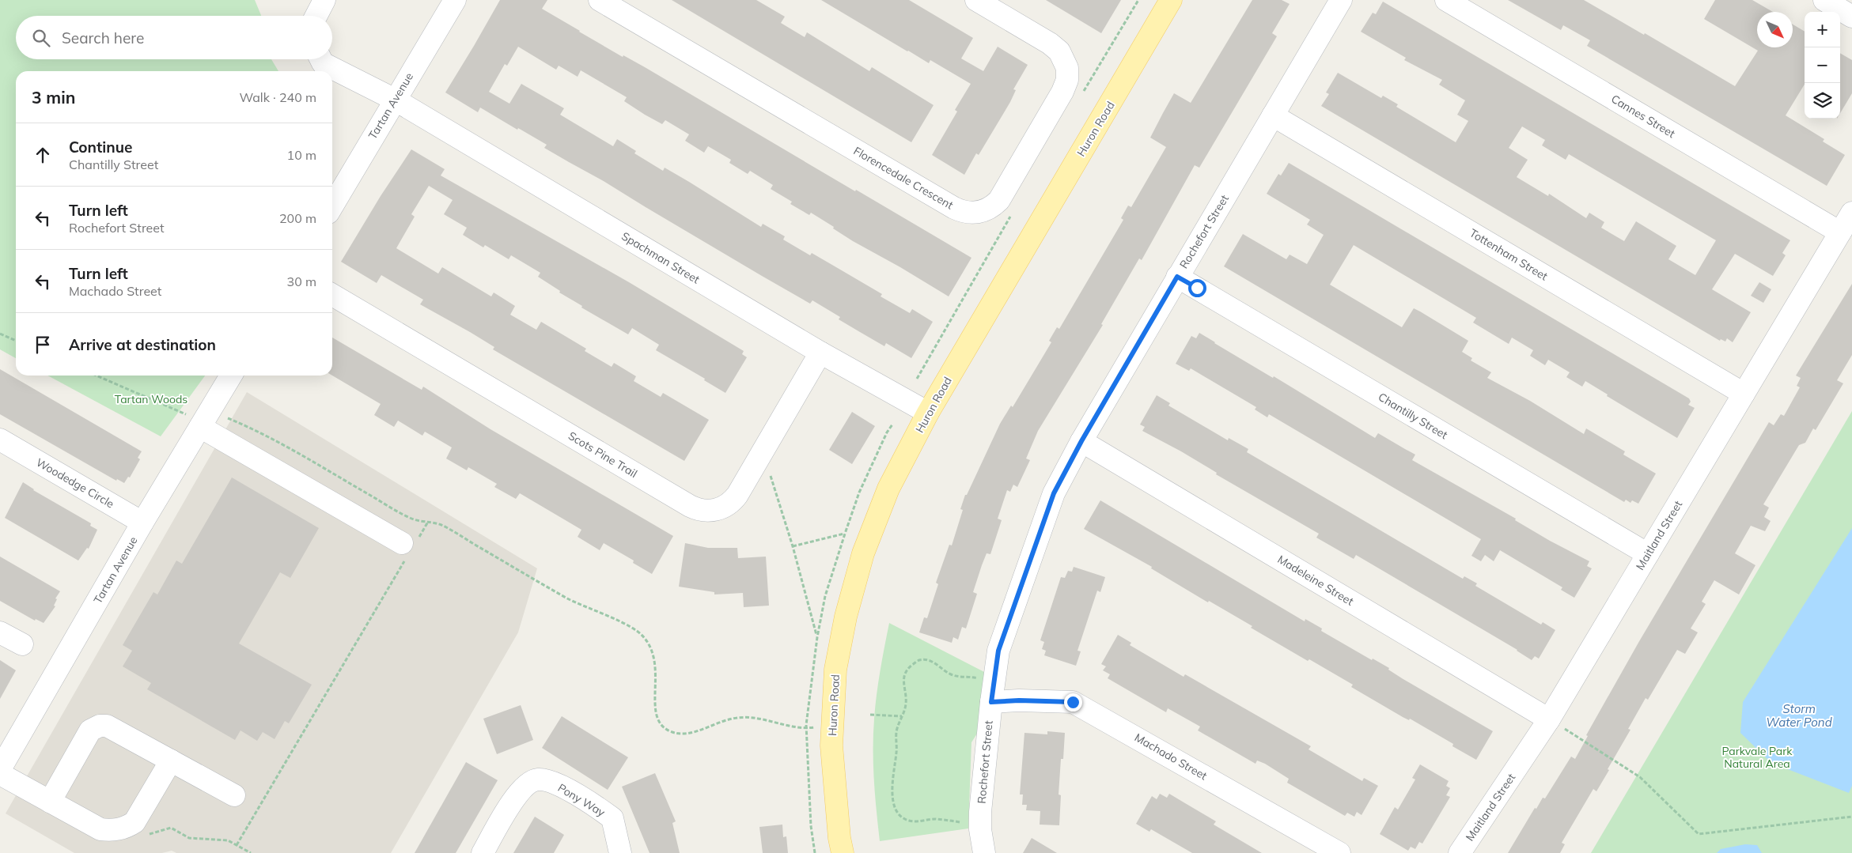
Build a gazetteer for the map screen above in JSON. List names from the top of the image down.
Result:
{
  "streets": {
    "main road": ["Huron Road"],
    "street": [
      "Tartan Avenue",
      "Cannes Street",
      "Florencedale Crescent",
      "Rochefort Street",
      "Tottenham Street",
      "Spachman Street",
      "Chantilly Street",
      "Scots Pine Trail",
      "Woodedge Circle",
      "Maitland Street",
      "Madeleine Street",
      "Machado Street",
      "Pony Way"
    ]
  },
  "crossings": [
    ["Tartan Avenue", "Spachman Street"],
    ["Tartan Avenue", "Woodedge Circle"],
    ["Cannes Street", "Maitland Street"],
    ["Huron Road", "Spachman Street"],
    ["Rochefort Street", "Tottenham Street"],
    ["Rochefort Street", "Chantilly Street"],
    ["Rochefort Street", "Madeleine Street"],
    ["Rochefort Street", "Machado Street"],
    ["Tottenham Street", "Maitland Street"],
    ["Spachman Street", "Scots Pine Trail"],
    ["Chantilly Street", "Maitland Street"],
    ["Maitland Street", "Madeleine Street"]
  ],
  "water": ["Storm Water Pond"],
  "parks": ["Tartan Woods", "Parkvale Park Natural Area"],
  "north": "bottom right",
  "page": {
    "map_buttons": ["+", "−"],
    "search": "Search here",
    "heading": ["3 min", "Walk · 240 m"],
    "list": [
      ["Continue", "Chantilly Street", "10 m"],
      ["Turn left", "Rochefort Street", "200 m"],
      ["Turn left", "Machado Street", "30 m"],
      "Arrive at destination"
    ]
  }
}
